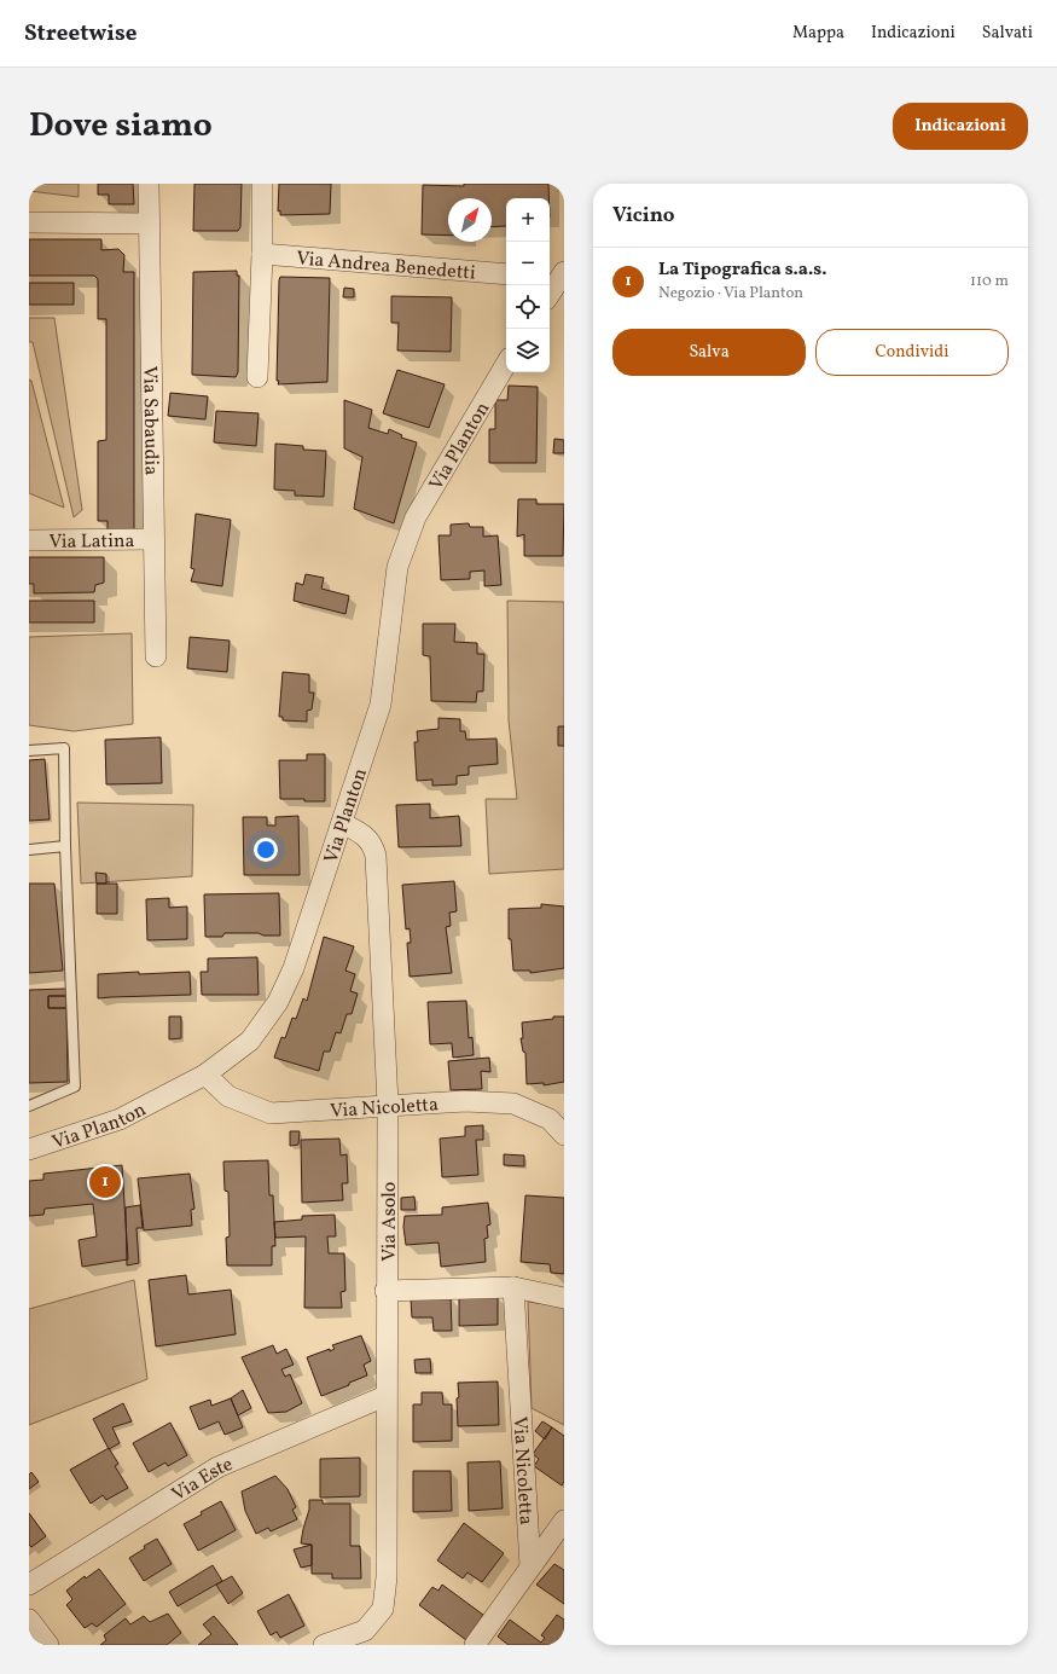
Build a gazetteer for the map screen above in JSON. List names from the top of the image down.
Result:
{
  "streets": {
    "street": [
      "Via Andrea Benedetti",
      "Via Sabaudia",
      "Via Planton",
      "Via Latina",
      "Via Nicoletta",
      "Via Asolo",
      "Via Este"
    ]
  },
  "crossings": [
    ["Via Sabaudia", "Via Latina"],
    ["Via Planton", "Via Nicoletta"],
    ["Via Planton", "Via Asolo"],
    ["Via Nicoletta", "Via Asolo"],
    ["Via Asolo", "Via Este"]
  ],
  "north": "top right",
  "page": {
    "header": "Streetwise",
    "nav": ["Mappa", "Indicazioni", "Salvati"],
    "title": "Dove siamo",
    "buttons": [
      "Indicazioni",
      ["Salva", "Condividi"]
    ],
    "heading": "Vicino",
    "map_buttons": ["+", "−"],
    "list": [
      {
        "mark": "1",
        "name": "La Tipografica s.a.s.",
        "note": "Negozio · Via Planton",
        "value": "110 m"
      }
    ],
    "pins": "1"
  }
}
